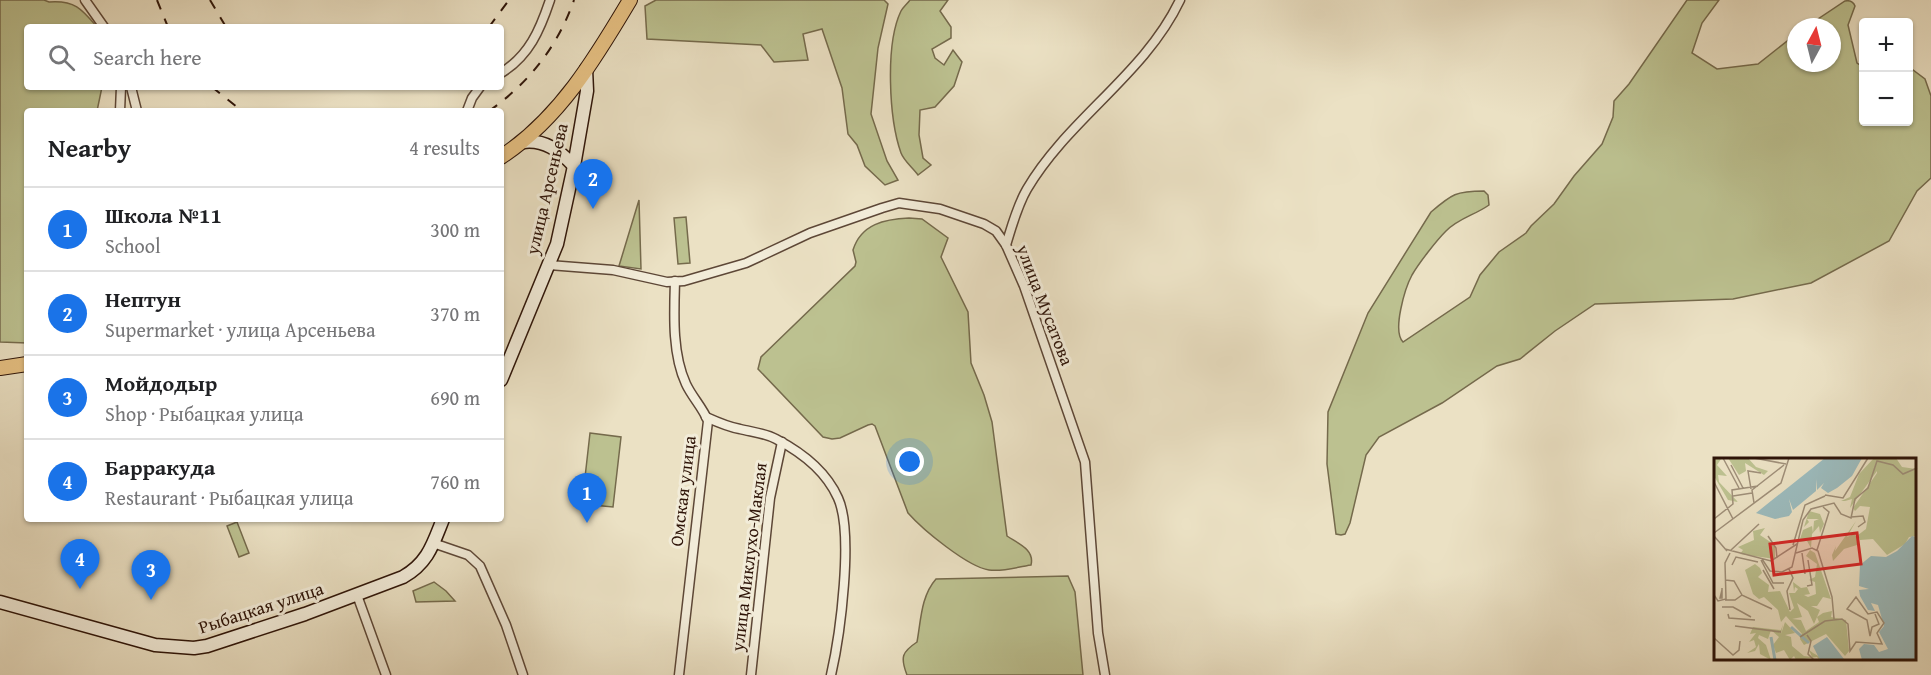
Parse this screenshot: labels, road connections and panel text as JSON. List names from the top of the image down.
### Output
{
  "streets": {
    "main road": ["улица Арсеньева", "Рыбацкая улица"],
    "street": ["улица Мусатова", "Омская улица", "улица Миклухо-Маклая"]
  },
  "crossings": [
    ["улица Арсеньева", "улица Мусатова"],
    ["улица Мусатова", "Омская улица"]
  ],
  "north": "top",
  "page": {
    "map_buttons": ["+", "−"],
    "search": "Search here",
    "heading": ["Nearby", "4 results"],
    "pins": [
      "2",
      "1",
      "4",
      "3"
    ],
    "list": [
      {
        "mark": "1",
        "name": "Школа №11",
        "note": "School",
        "value": "300 m"
      },
      {
        "mark": "2",
        "name": "Нептун",
        "note": "Supermarket · улица Арсеньева",
        "value": "370 m"
      },
      {
        "mark": "3",
        "name": "Мойдодыр",
        "note": "Shop · Рыбацкая улица",
        "value": "690 m"
      },
      {
        "mark": "4",
        "name": "Барракуда",
        "note": "Restaurant · Рыбацкая улица",
        "value": "760 m"
      }
    ]
  }
}
